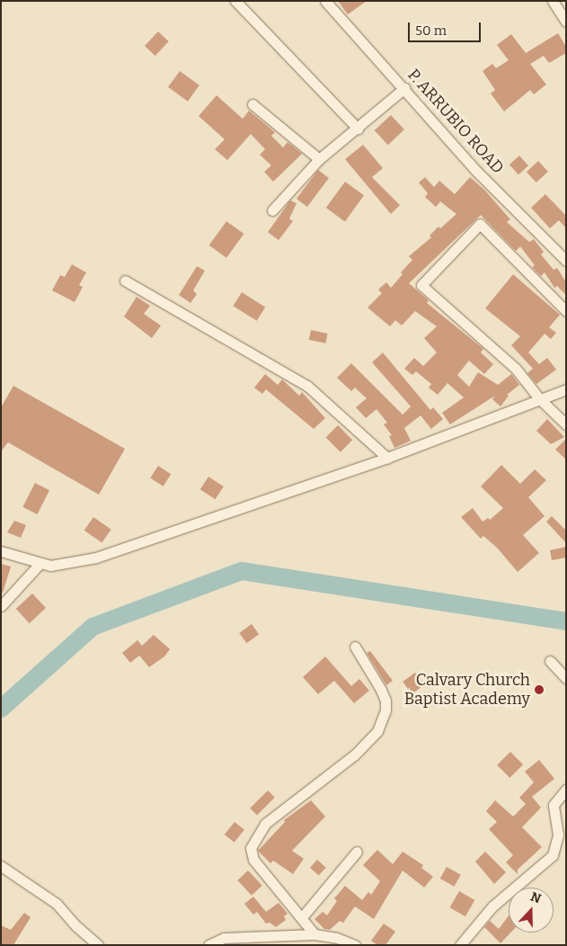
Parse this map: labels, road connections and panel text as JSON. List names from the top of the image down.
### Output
{
  "streets": {
    "street": ["P. ARRUBIO ROAD"]
  },
  "places": ["Calvary Church Baptist Academy"],
  "scale_bar": "50 m",
  "north": "top"
}
